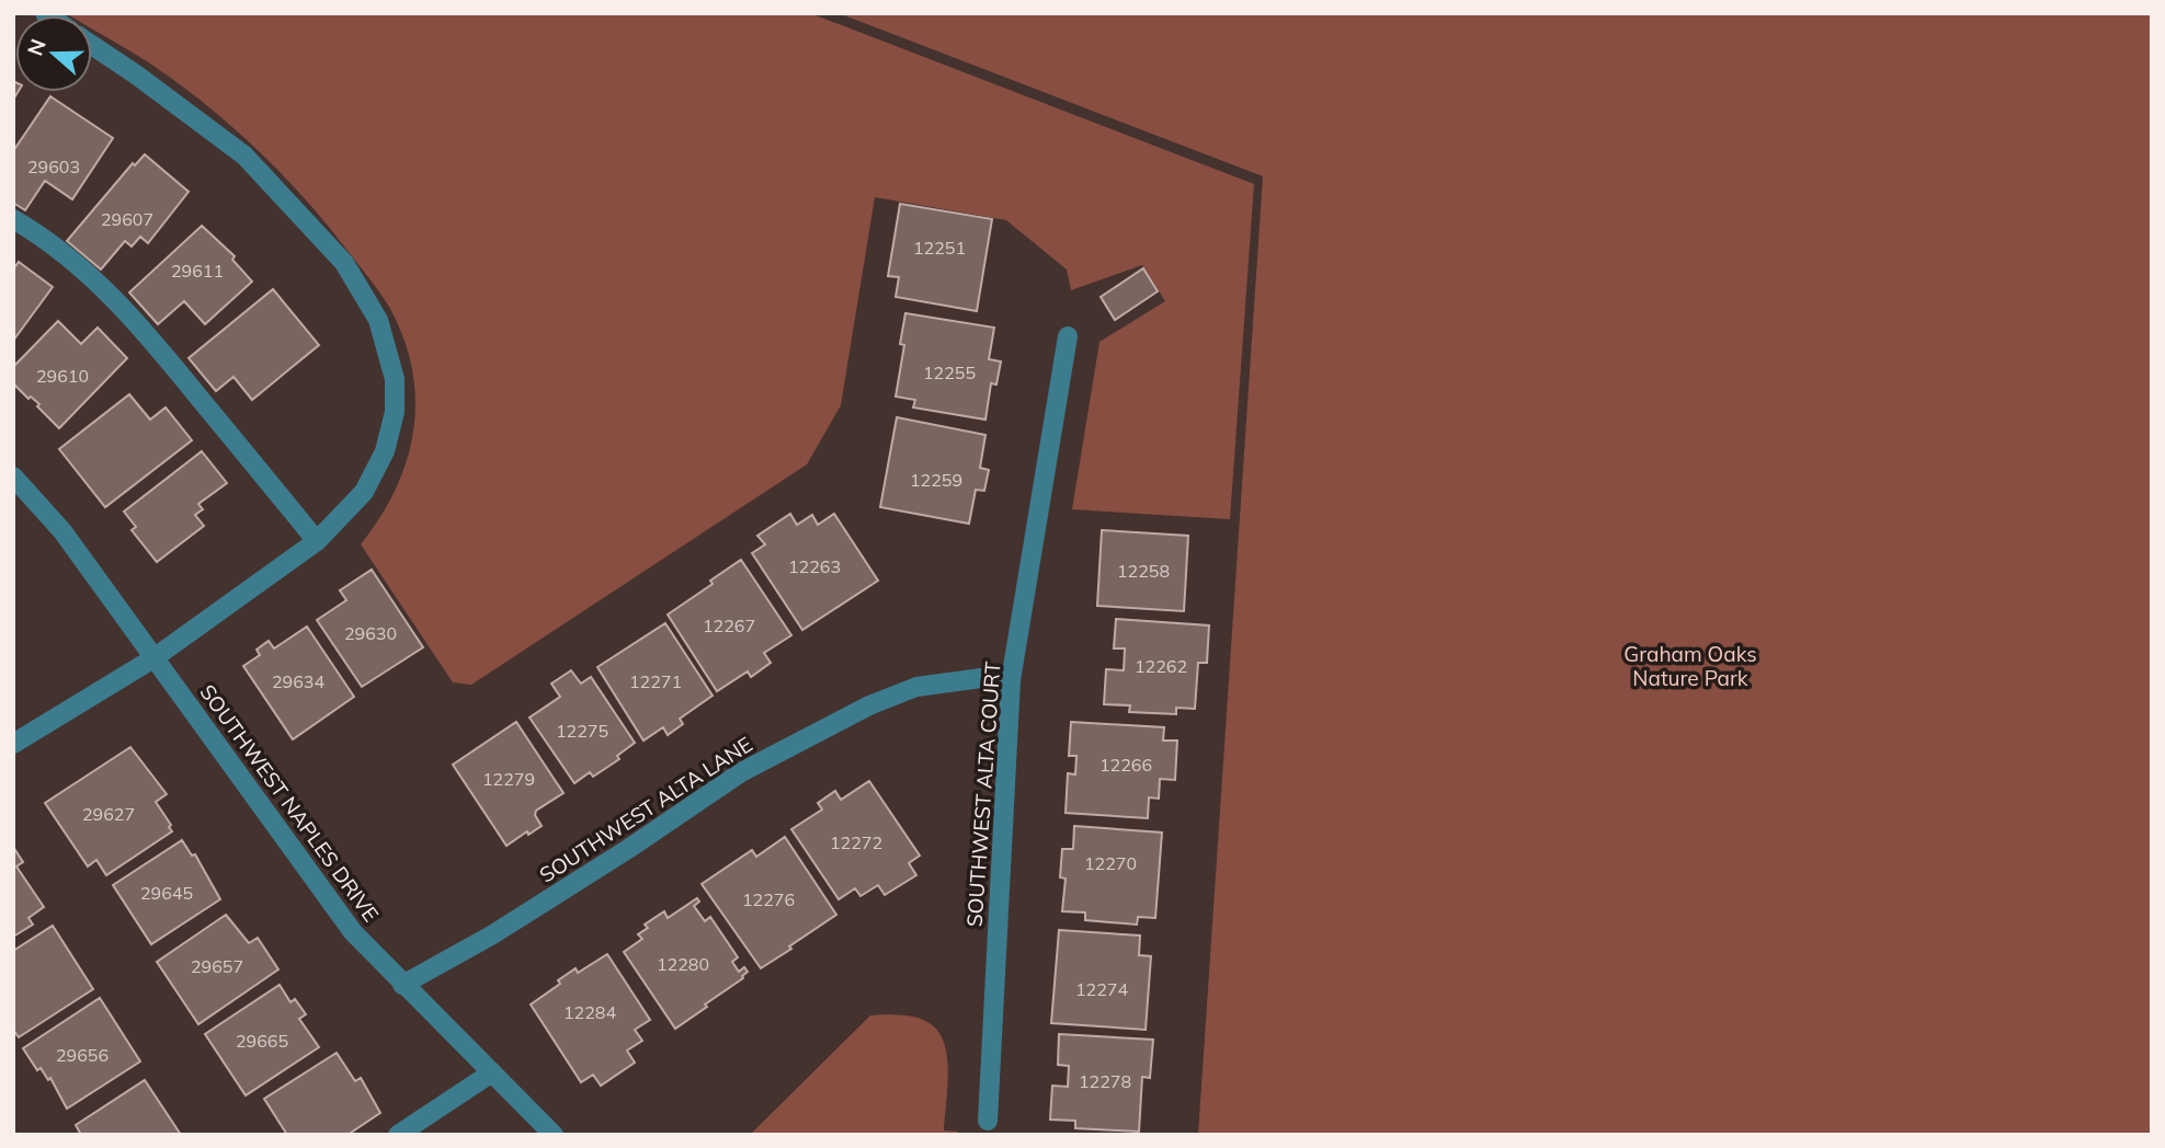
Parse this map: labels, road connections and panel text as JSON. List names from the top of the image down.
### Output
{
  "streets": {
    "street": ["SOUTHWEST ALTA COURT", "SOUTHWEST NAPLES DRIVE", "SOUTHWEST ALTA LANE"]
  },
  "crossings": [
    ["SOUTHWEST ALTA COURT", "SOUTHWEST ALTA LANE"],
    ["SOUTHWEST NAPLES DRIVE", "SOUTHWEST ALTA LANE"]
  ],
  "parks": ["Graham Oaks Nature Park"],
  "house_numbers": [
    "29603",
    "29607",
    "12251",
    "29611",
    "12255",
    "29610",
    "12259",
    "12263",
    "12258",
    "12267",
    "29630",
    "12262",
    "29634",
    "12271",
    "12275",
    "12266",
    "12279",
    "29627",
    "12272",
    "12270",
    "29645",
    "12276",
    "12280",
    "29657",
    "12274",
    "12284",
    "29665",
    "29656",
    "12278"
  ],
  "north": "left"
}
